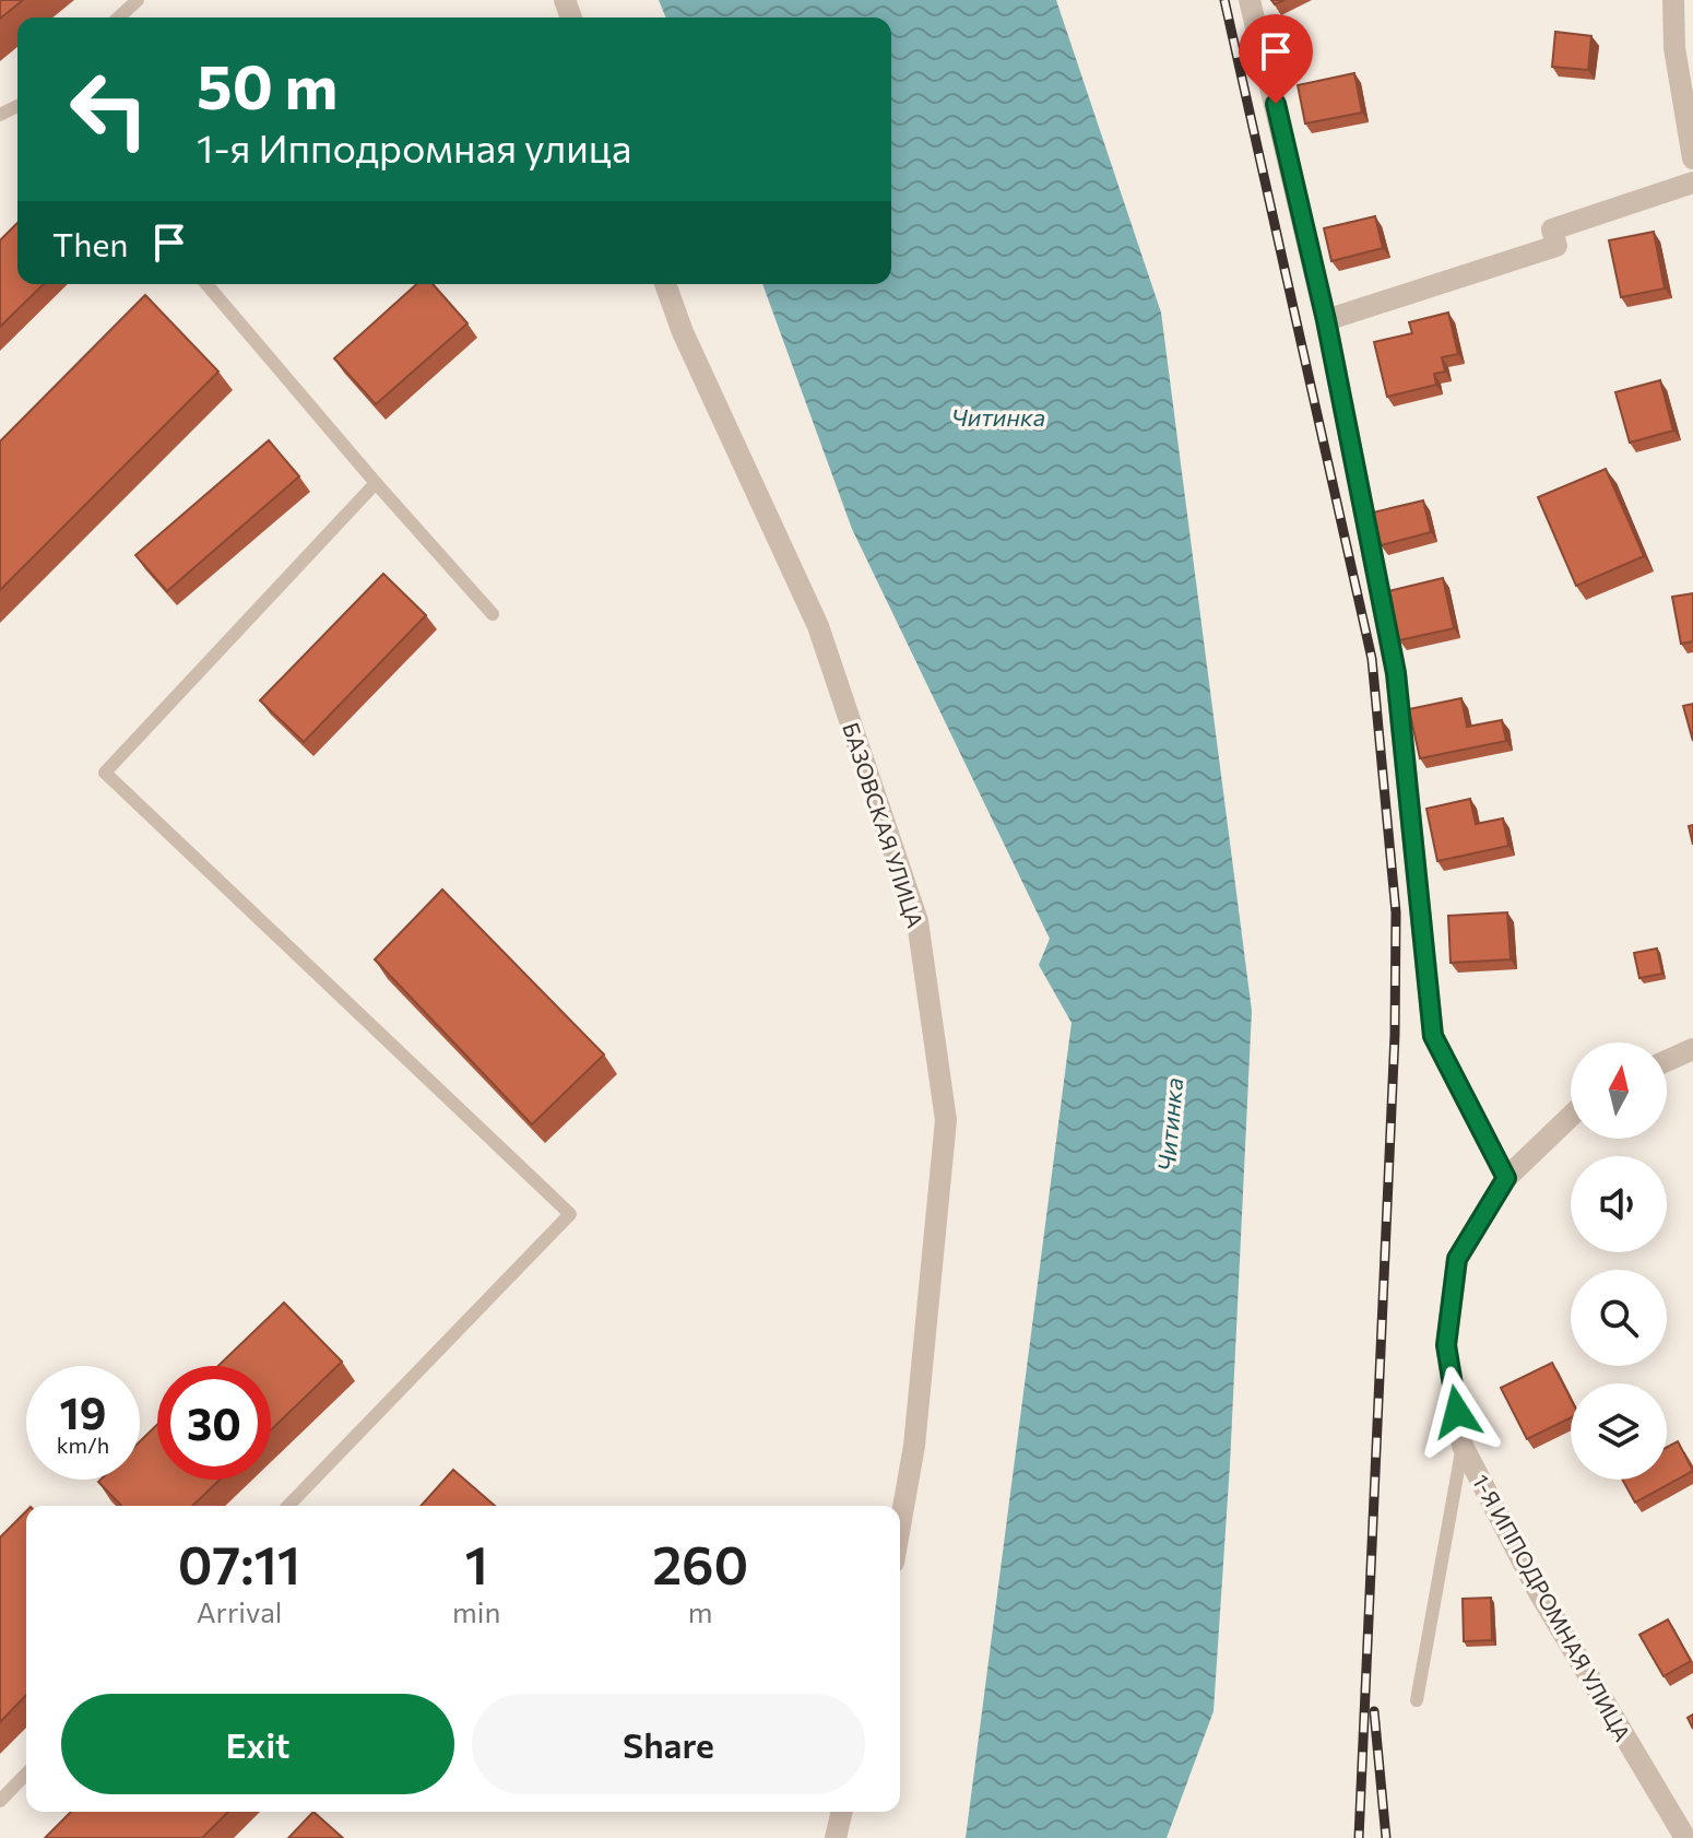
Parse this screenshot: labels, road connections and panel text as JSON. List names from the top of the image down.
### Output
{
  "streets": {
    "street": ["БАЗОВСКАЯ УЛИЦА", "1-Я ИППОДРОМНАЯ УЛИЦА"]
  },
  "water": ["Читинка"],
  "north": "top",
  "page": {
    "turn": ["50 m", "1-я Ипподромная улица"],
    "then": "Then",
    "speed": "19 km/h",
    "limit": "30",
    "eta": [
      "07:11",
      "Arrival",
      "1",
      "min",
      "260",
      "m"
    ],
    "buttons": ["Exit", "Share"]
  }
}
